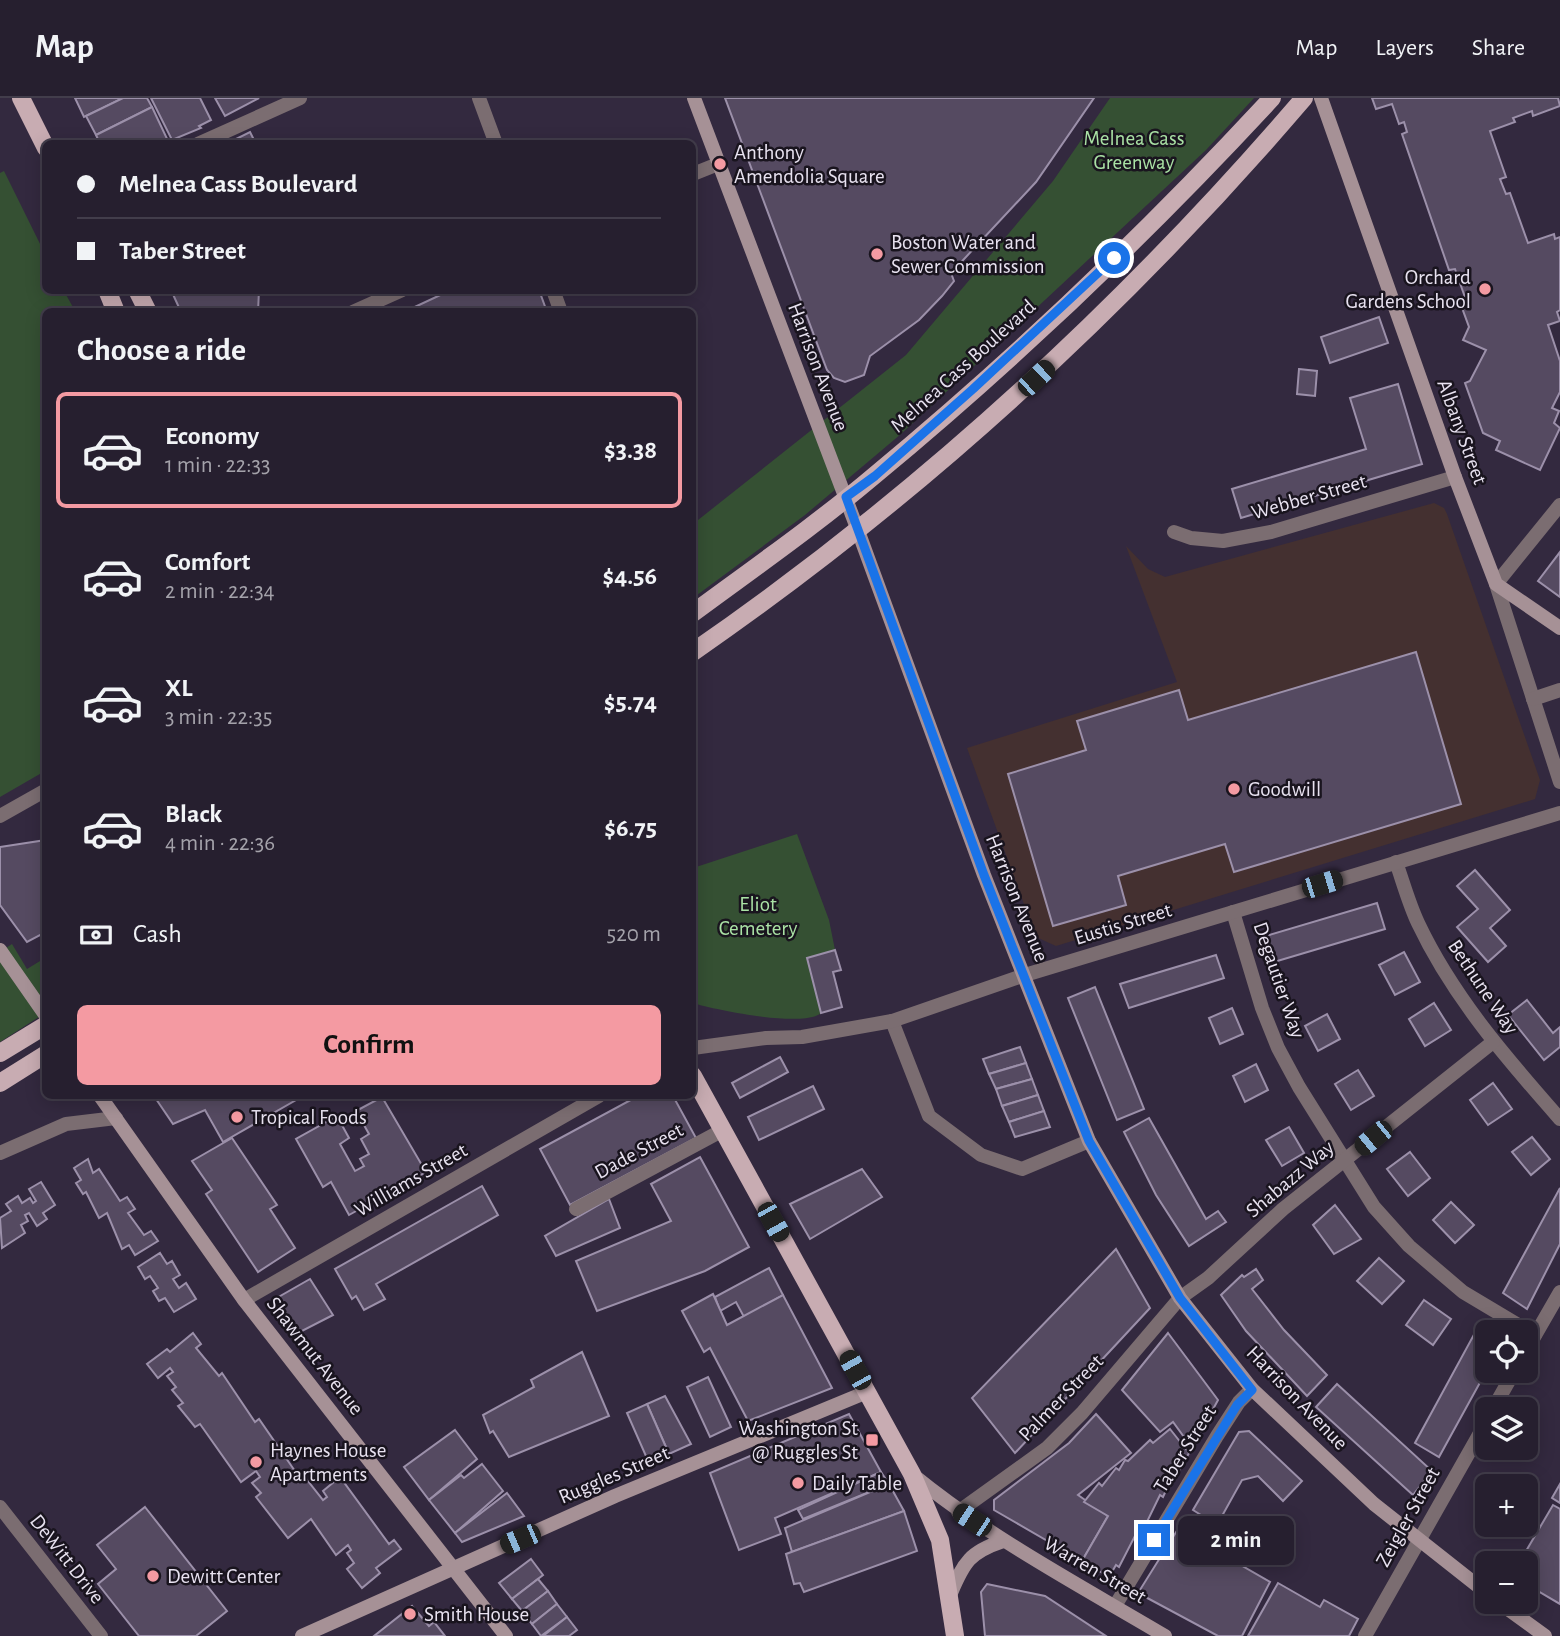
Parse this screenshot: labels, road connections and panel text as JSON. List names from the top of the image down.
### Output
{
  "streets": {
    "main road": [
      "Melnea Cass Boulevard",
      "Harrison Avenue",
      "Albany Street",
      "Shawmut Avenue",
      "Ruggles Street",
      "Warren Street"
    ],
    "street": [
      "Webber Street",
      "Eustis Street",
      "Degautier Way",
      "Bethune Way",
      "Dade Street",
      "Shabazz Way",
      "Williams Street",
      "Palmer Street",
      "Taber Street",
      "Zeigler Street",
      "DeWitt Drive"
    ]
  },
  "crossings": [
    ["Melnea Cass Boulevard", "Harrison Avenue"],
    ["Harrison Avenue", "Eustis Street"],
    ["Harrison Avenue", "Shabazz Way"],
    ["Harrison Avenue", "Palmer Street"],
    ["Harrison Avenue", "Taber Street"],
    ["Harrison Avenue", "Zeigler Street"],
    ["Albany Street", "Webber Street"],
    ["Eustis Street", "Degautier Way"],
    ["Eustis Street", "Bethune Way"],
    ["Degautier Way", "Shabazz Way"],
    ["Bethune Way", "Shabazz Way"],
    ["Shabazz Way", "Palmer Street"],
    ["Williams Street", "Shawmut Avenue"],
    ["Shawmut Avenue", "Ruggles Street"],
    ["Palmer Street", "Warren Street"],
    ["Taber Street", "Warren Street"]
  ],
  "parks": ["Melnea Cass Greenway", "Eliot Cemetery"],
  "places": {
    "other": [
      "Anthony Amendolia Square",
      "Boston Water and Sewer Commission",
      "Orchard Gardens School",
      "Goodwill",
      "Tropical Foods",
      "Haynes House Apartments",
      "Daily Table",
      "Dewitt Center",
      "Smith House"
    ],
    "transit": ["Washington St @ Ruggles St"]
  },
  "page": {
    "header": "Map",
    "nav": ["Map", "Layers", "Share"],
    "banner": ["Melnea Cass Boulevard", "Taber Street"],
    "heading": "Choose a ride",
    "list": [
      {
        "name": "Economy",
        "note": "1 min · 22:33",
        "value": "$3.38"
      },
      {
        "name": "Comfort",
        "note": "2 min · 22:34",
        "value": "$4.56"
      },
      {
        "name": "XL",
        "note": "3 min · 22:35",
        "value": "$5.74"
      },
      {
        "name": "Black",
        "note": "4 min · 22:36",
        "value": "$6.75"
      }
    ],
    "pay": ["Cash", "520 m"],
    "buttons": "Confirm",
    "map_buttons": ["+", "−"],
    "bubble": "2 min"
  }
}
